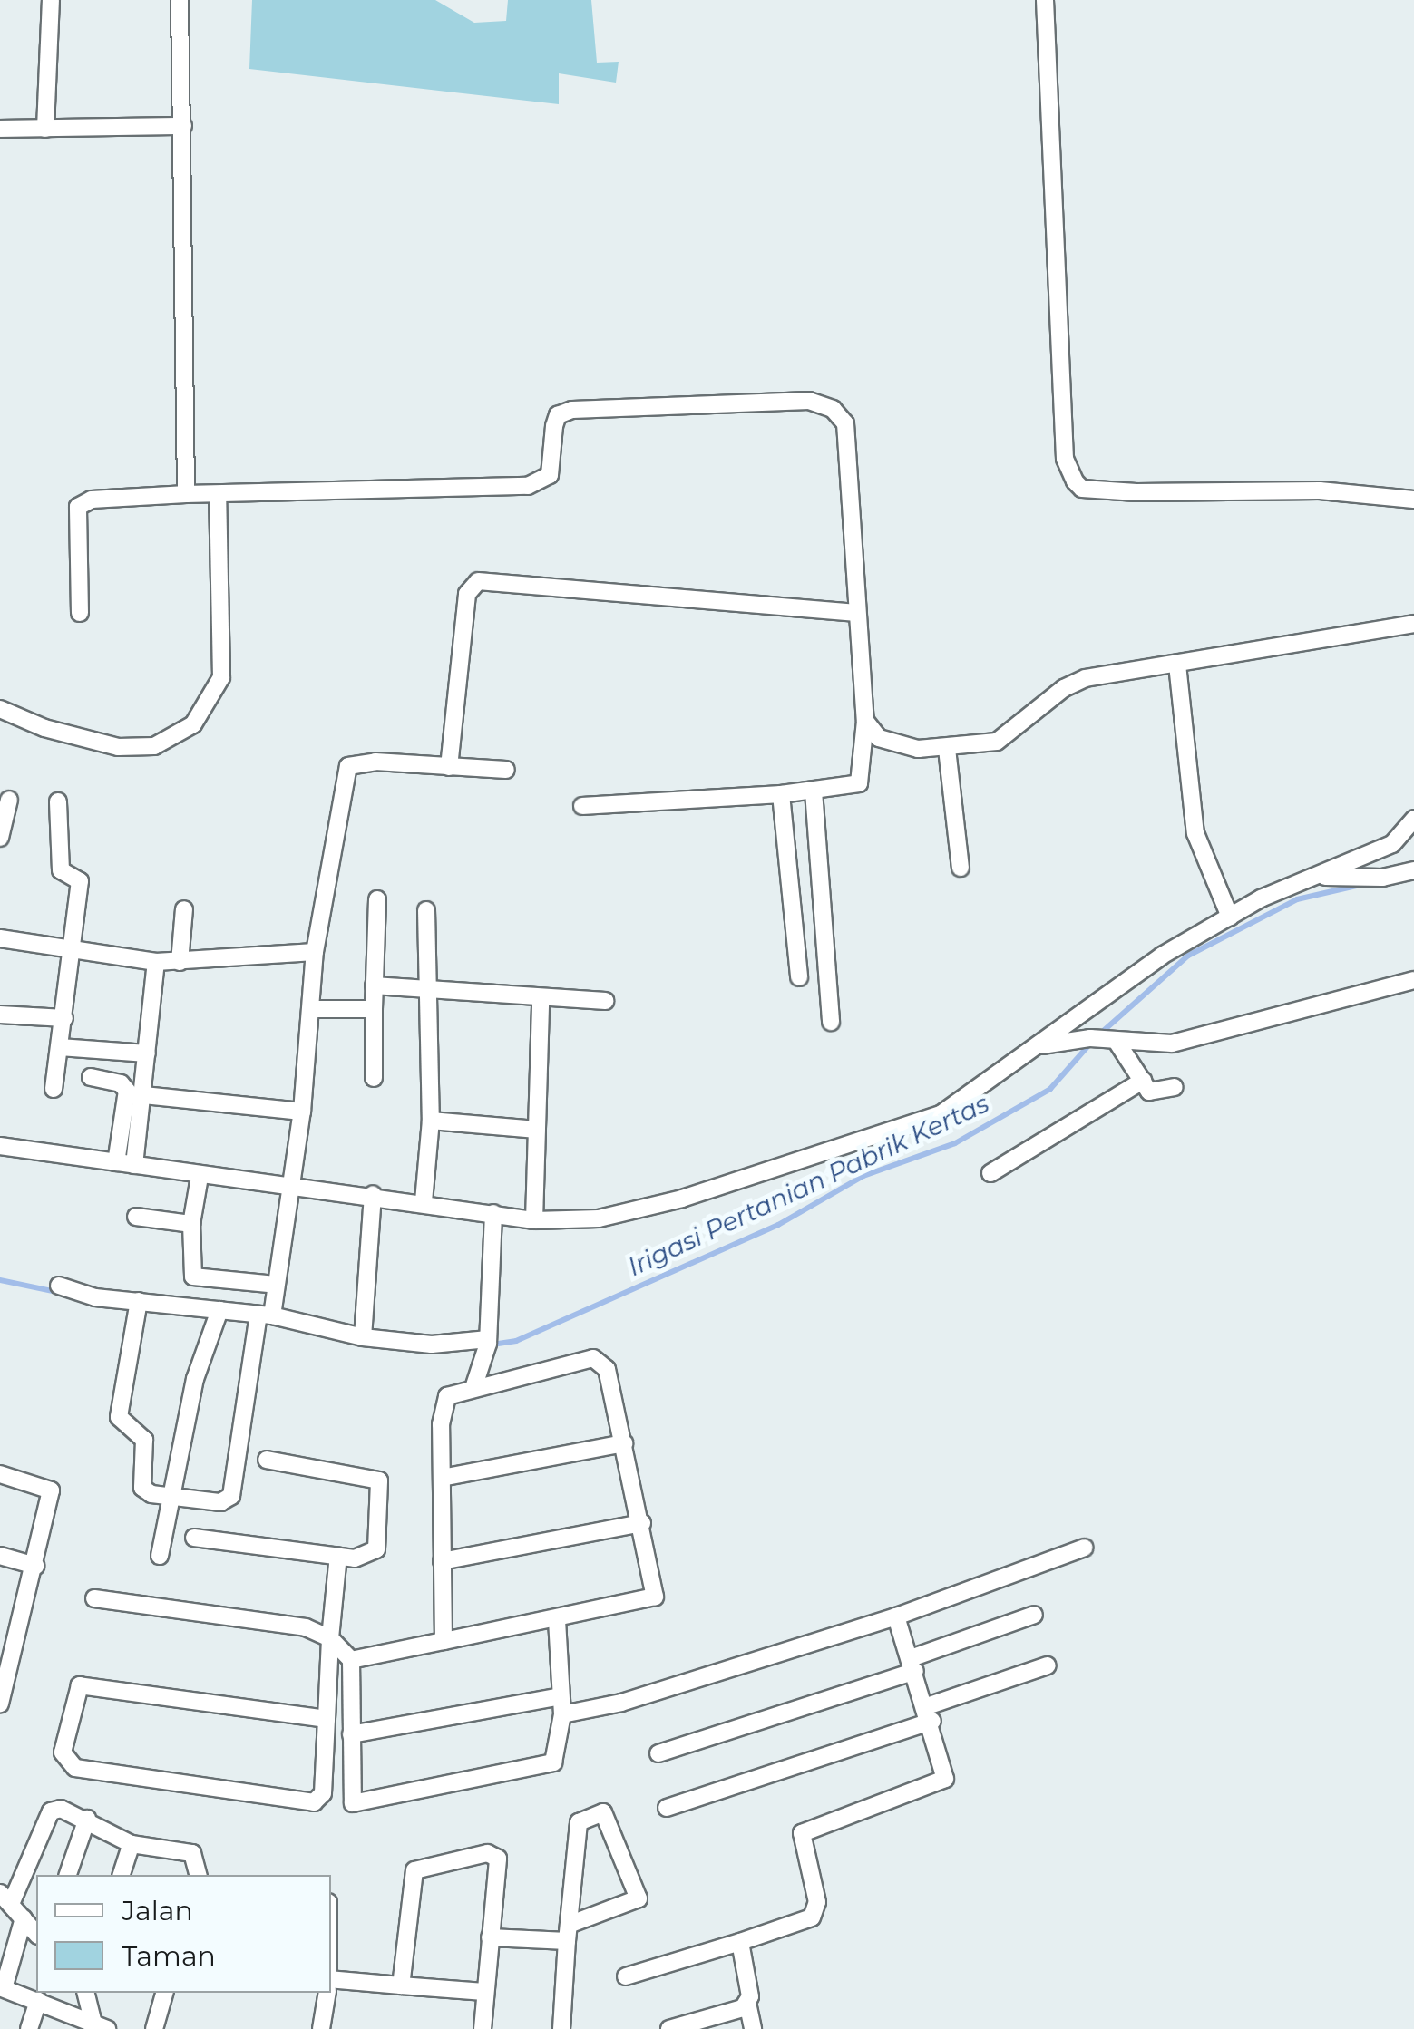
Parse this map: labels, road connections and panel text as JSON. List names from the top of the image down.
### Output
{
  "water": ["Irigasi Pertanian Pabrik Kertas"],
  "legend": ["Jalan", "Taman"]
}
